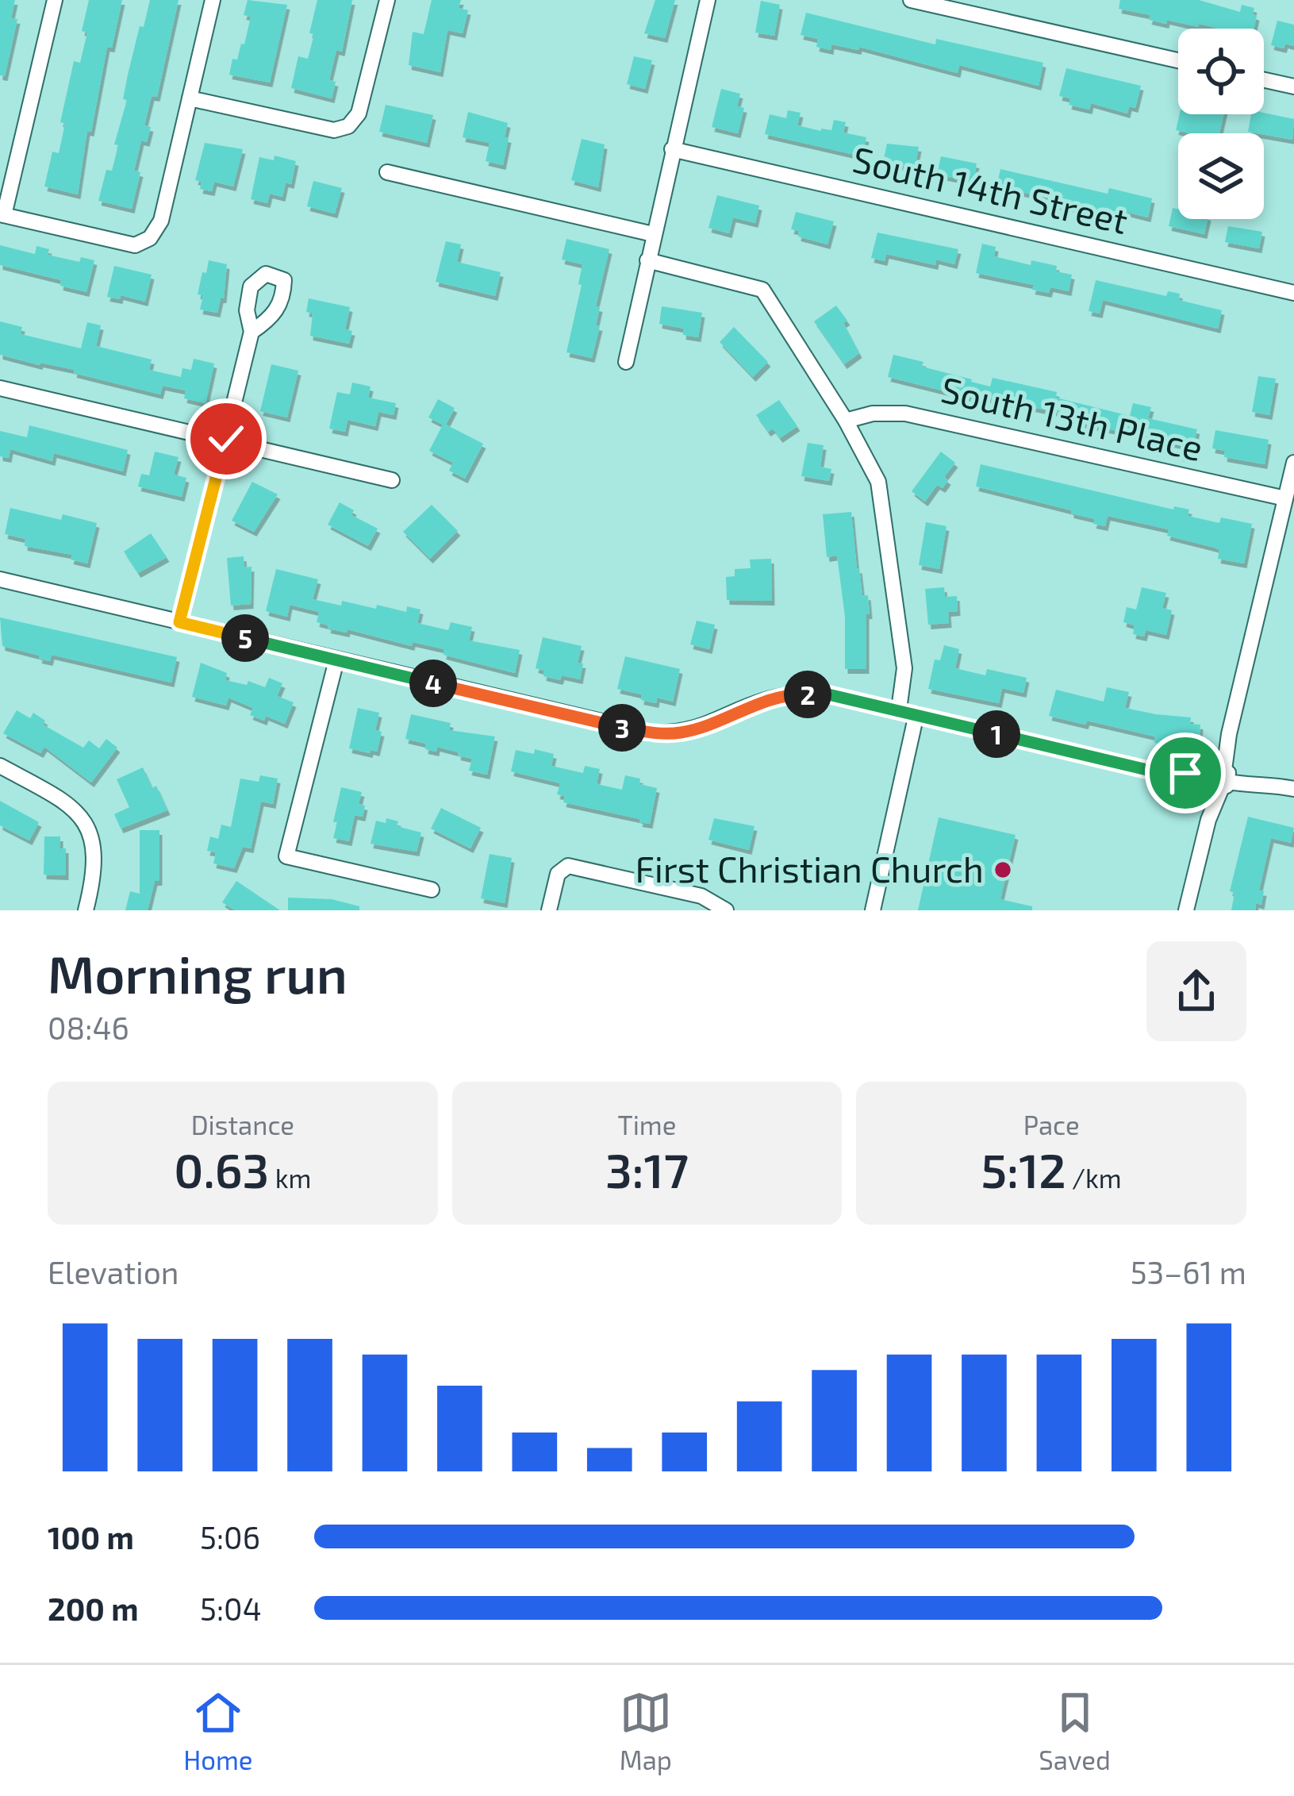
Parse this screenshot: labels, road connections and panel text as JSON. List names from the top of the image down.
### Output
{
  "streets": {
    "street": ["South 14th Street", "South 13th Place"]
  },
  "places": ["First Christian Church"],
  "page": {
    "pins": [
      "5",
      "4",
      "2",
      "3",
      "1"
    ],
    "heading": ["Morning run", "08:46"],
    "stats": [
      ["Distance", "0.63 km"],
      ["Time", "3:17"],
      ["Pace", "5:12 /km"]
    ],
    "chart": ["Elevation", "53–61 m"],
    "list": [
      {
        "name": "100 m",
        "note": "5:06"
      },
      {
        "name": "200 m",
        "note": "5:04"
      }
    ],
    "tabs": ["Home", "Map", "Saved"]
  }
}
